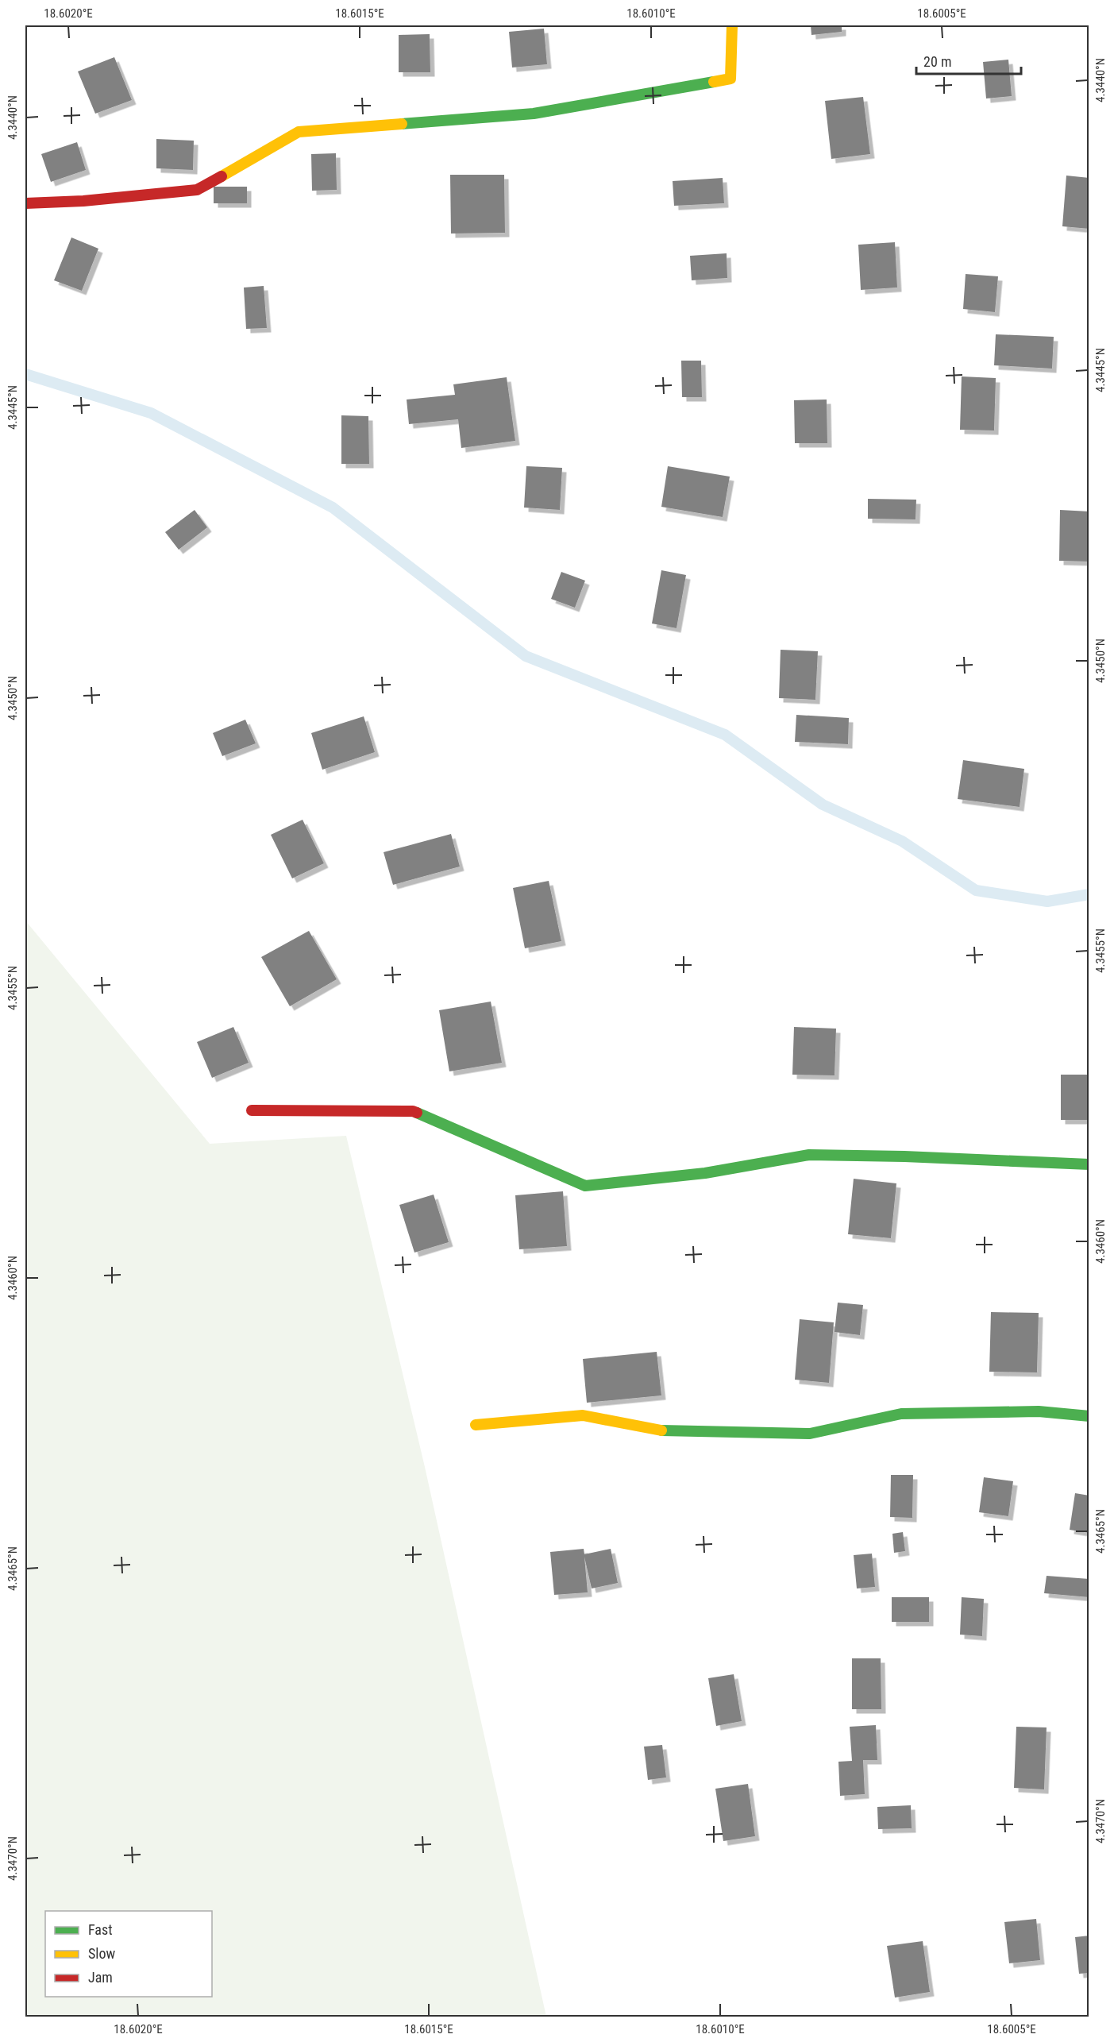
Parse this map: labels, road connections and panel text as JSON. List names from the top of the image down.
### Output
{
  "legend": ["Fast", "Slow", "Jam"],
  "scale_bar": "20 m",
  "coordinates": [
    "18.6020°E",
    "18.6015°E",
    "18.6010°E",
    "18.6005°E",
    "4.3440°N",
    "4.3445°N",
    "4.3450°N",
    "4.3455°N",
    "4.3460°N",
    "4.3465°N",
    "4.3470°N"
  ]
}
